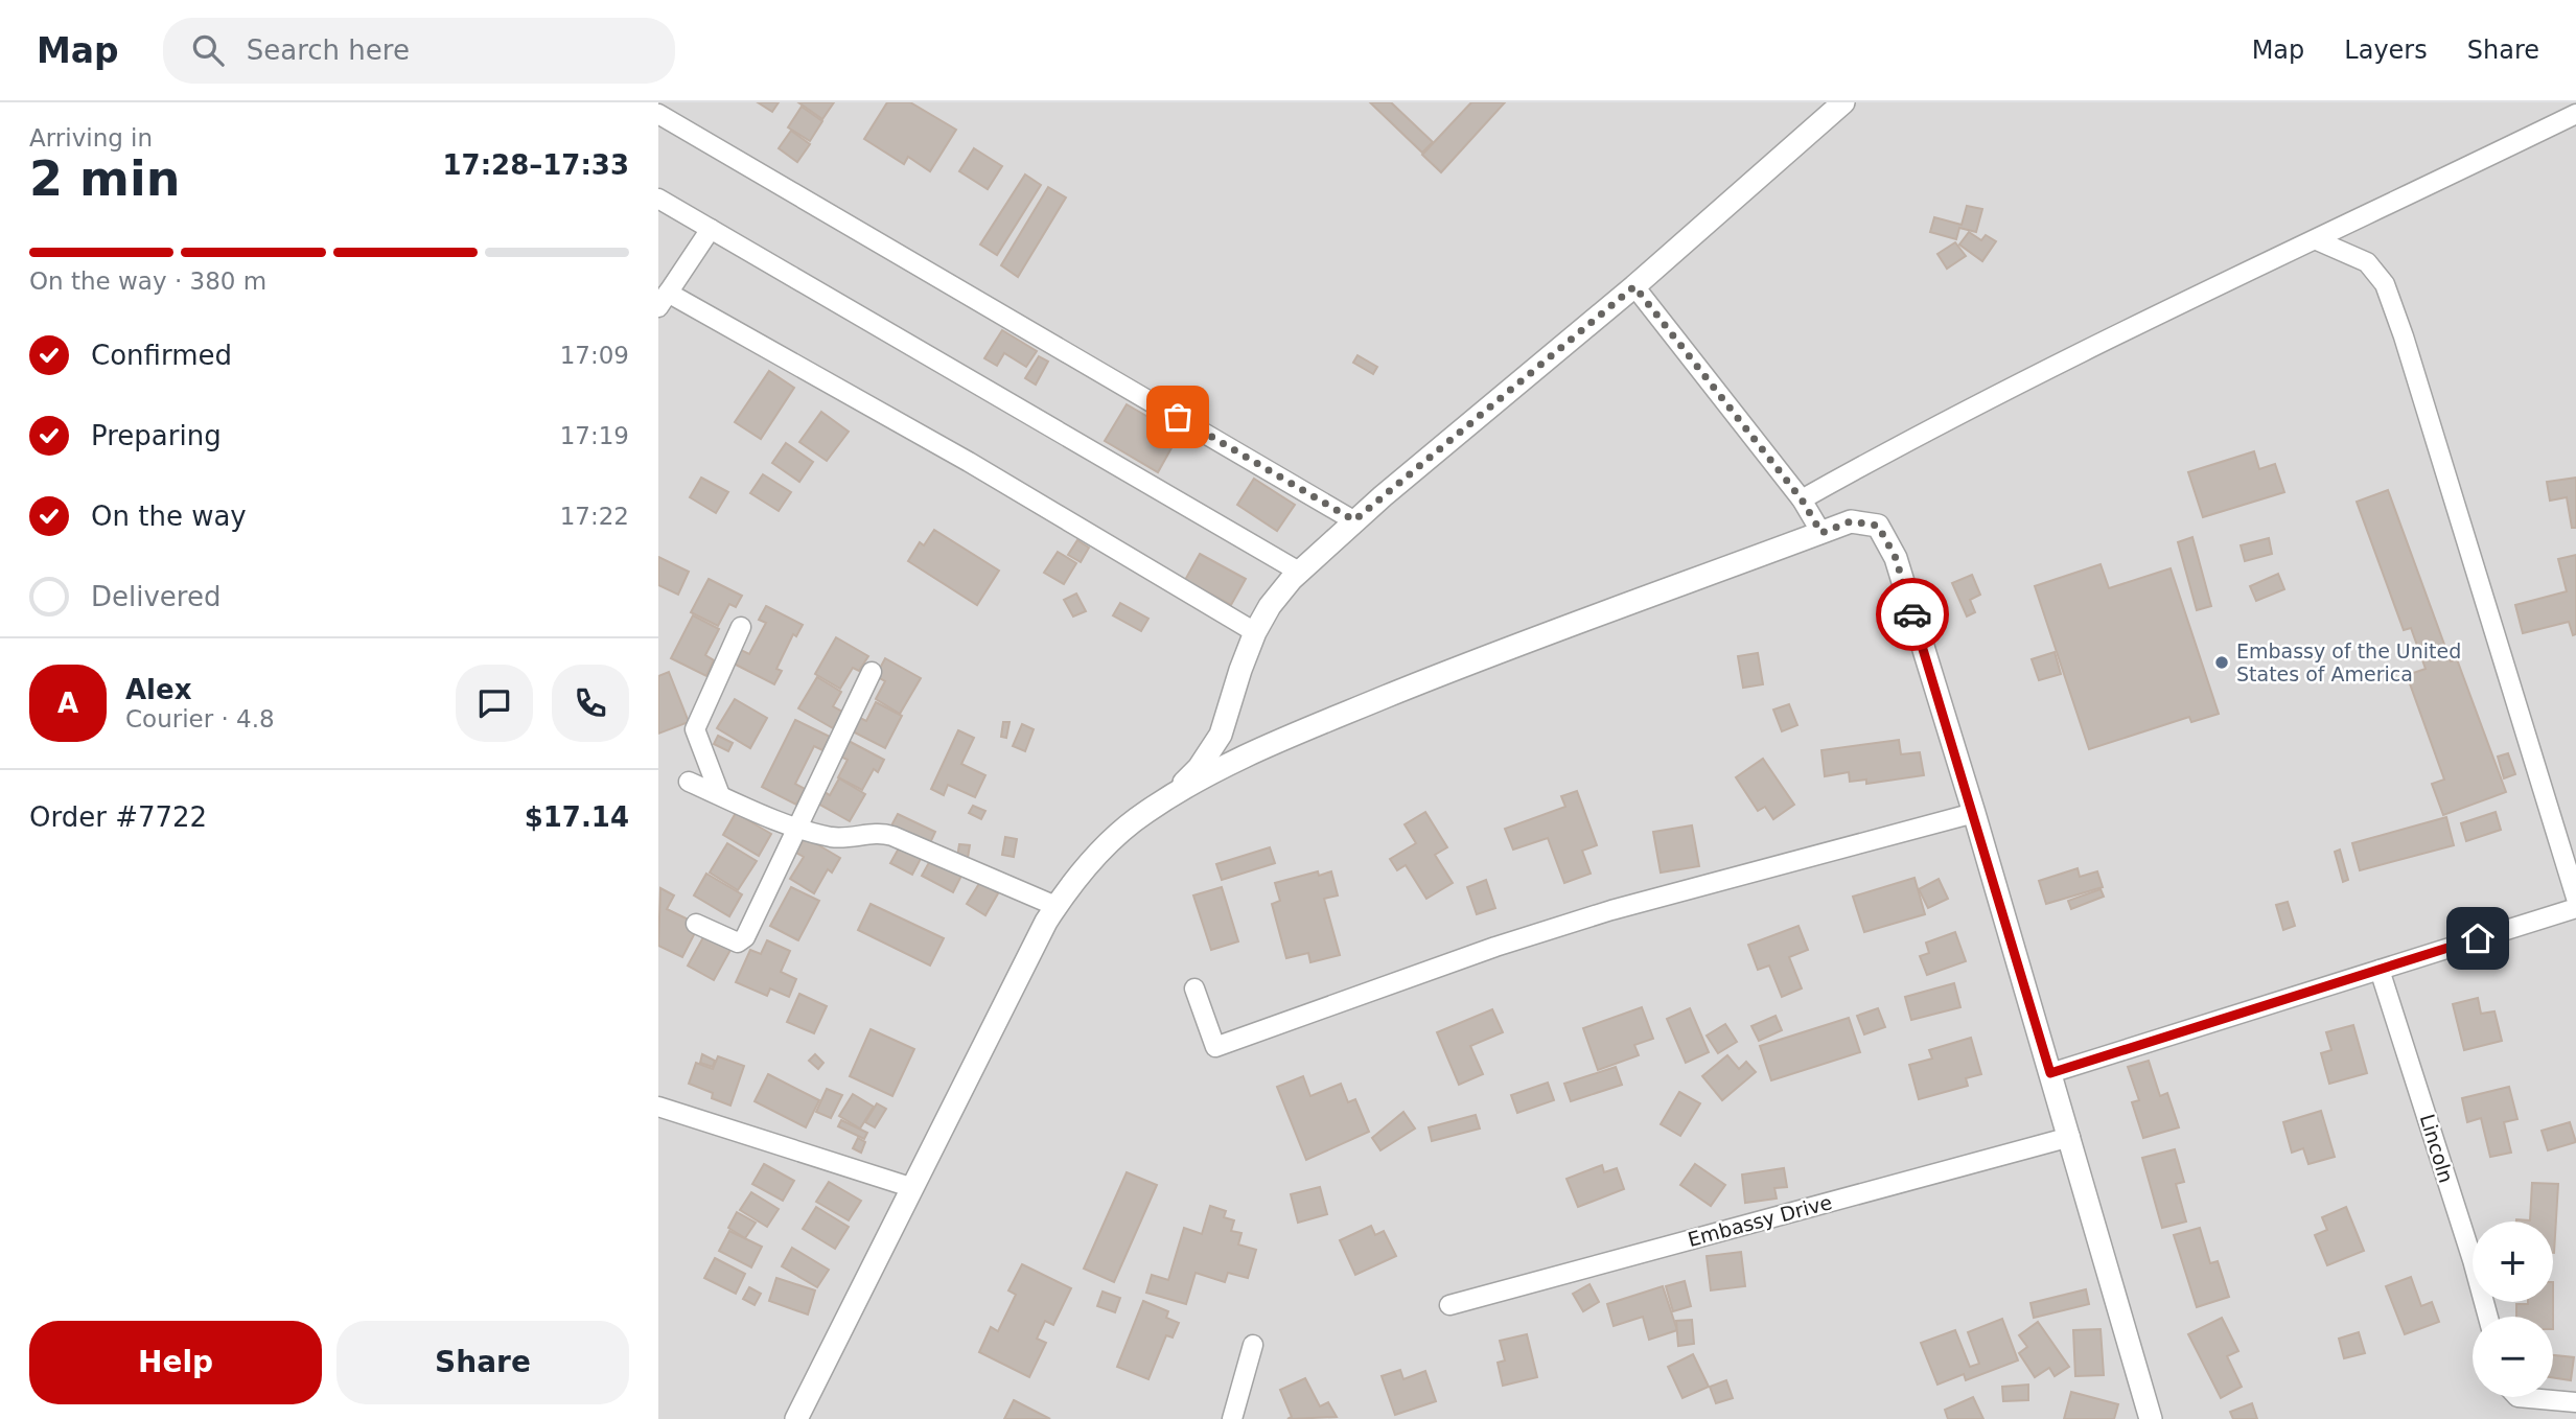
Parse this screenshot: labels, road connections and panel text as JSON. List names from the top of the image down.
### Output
{
  "streets": {
    "street": ["Lincoln", "Embassy Drive"]
  },
  "places": ["Embassy of the United States of America"],
  "page": {
    "header": "Map",
    "search": "Search here",
    "nav": ["Map", "Layers", "Share"],
    "heading": ["2 min", "Arriving in", "17:28–17:33"],
    "panel": [
      "Alex",
      "Courier · 4.8",
      "Order #7722",
      "$17.14"
    ],
    "bar": "On the way · 380 m",
    "list": [
      ["Confirmed", "17:09"],
      ["Preparing", "17:19"],
      ["On the way", "17:22"],
      "Delivered"
    ],
    "round": "A",
    "map_buttons": ["+", "−"],
    "buttons": ["Help", "Share"]
  }
}
